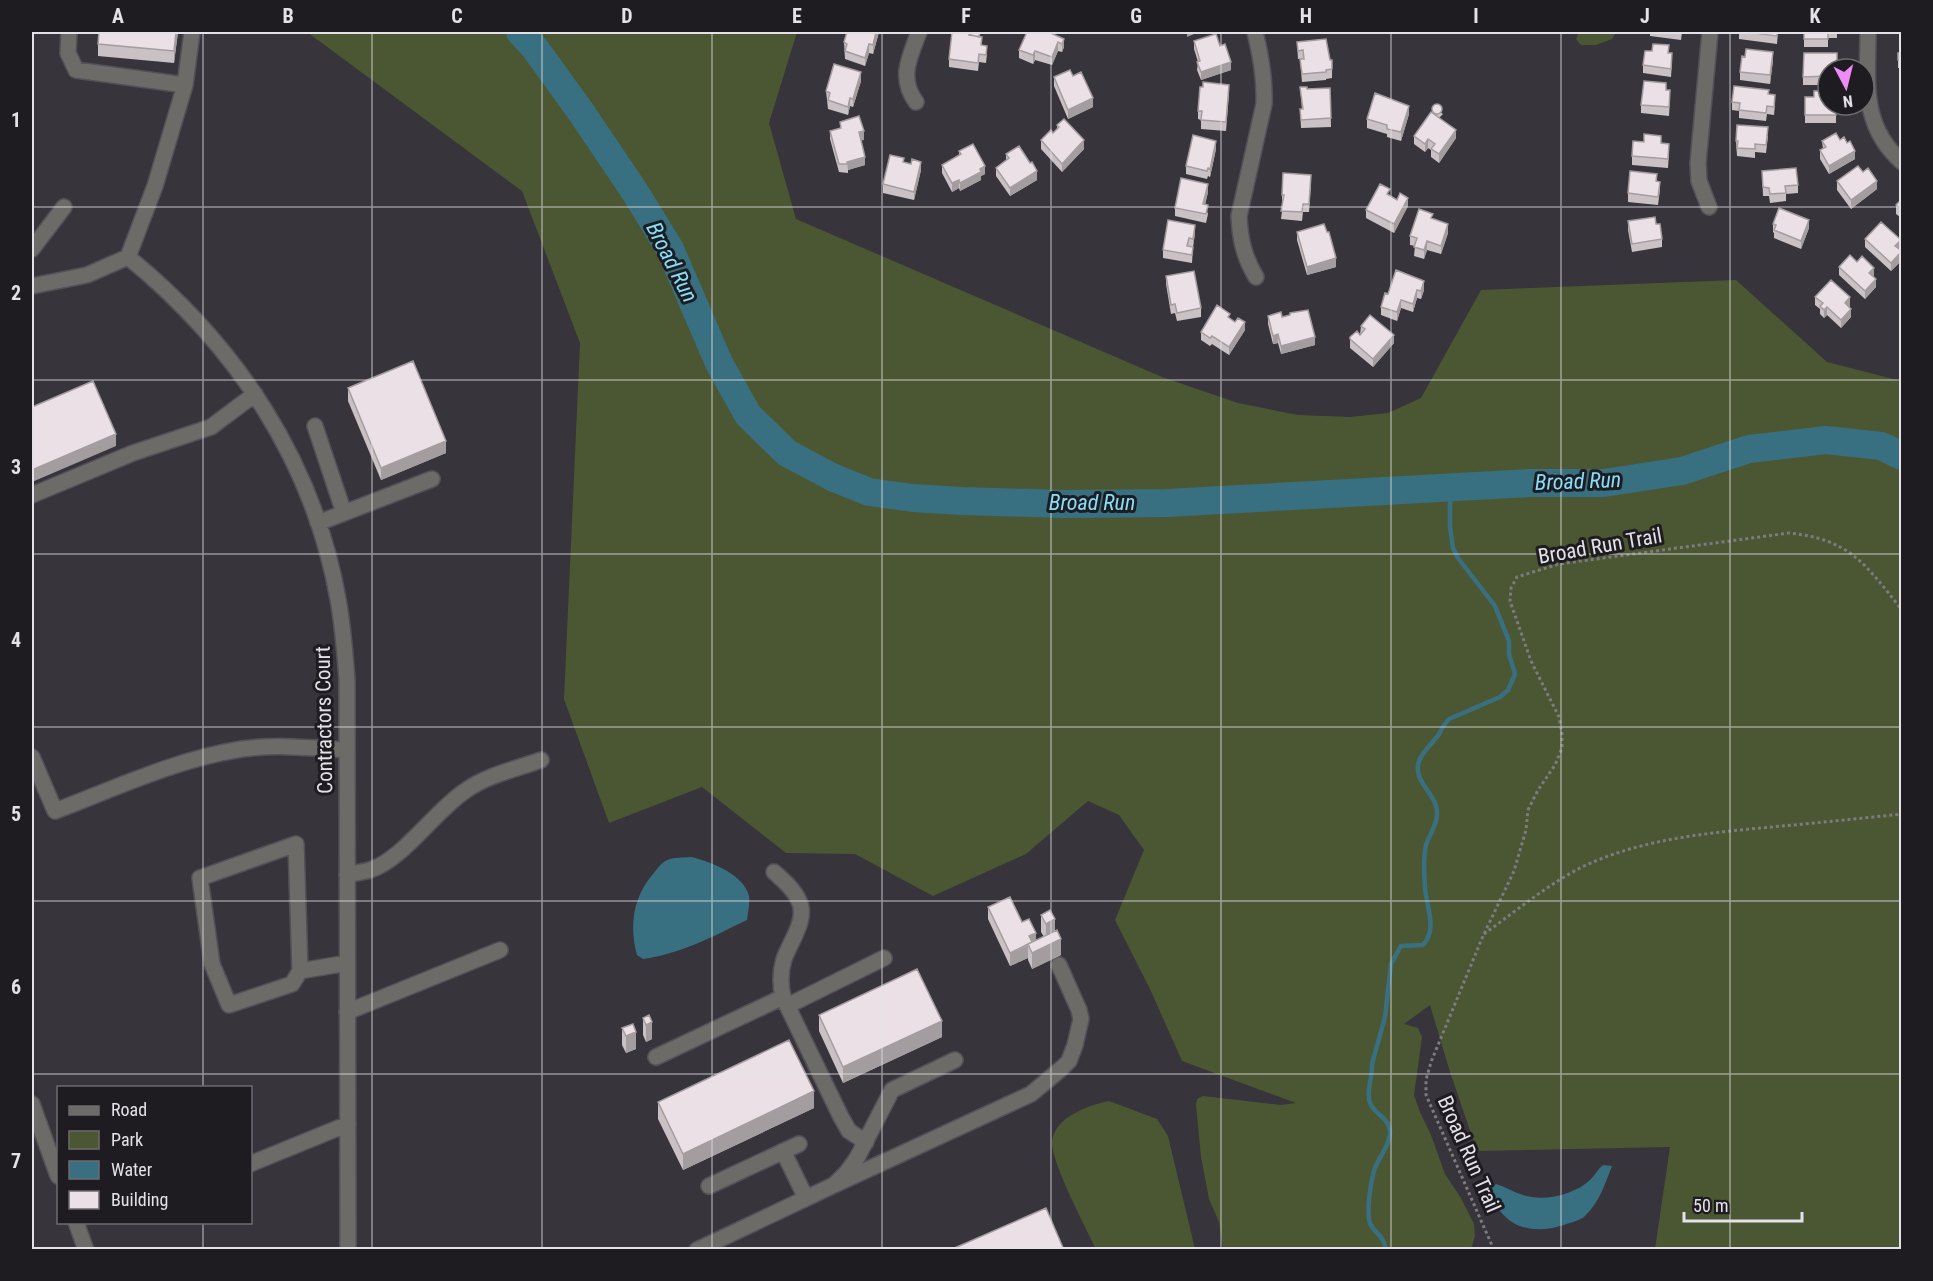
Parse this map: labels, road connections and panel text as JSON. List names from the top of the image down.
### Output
{
  "streets": {
    "street": ["Contractors Court"],
    "path": ["Broad Run Trail"]
  },
  "water": ["Broad Run"],
  "legend": [
    "Road",
    "Park",
    "Water",
    "Building"
  ],
  "scale_bar": "50 m",
  "north": "bottom",
  "grid": {
    "columns": [
      "A",
      "B",
      "C",
      "D",
      "E",
      "F",
      "G",
      "H",
      "I",
      "J",
      "K"
    ],
    "rows": [
      "1",
      "2",
      "3",
      "4",
      "5",
      "6",
      "7"
    ]
  }
}
